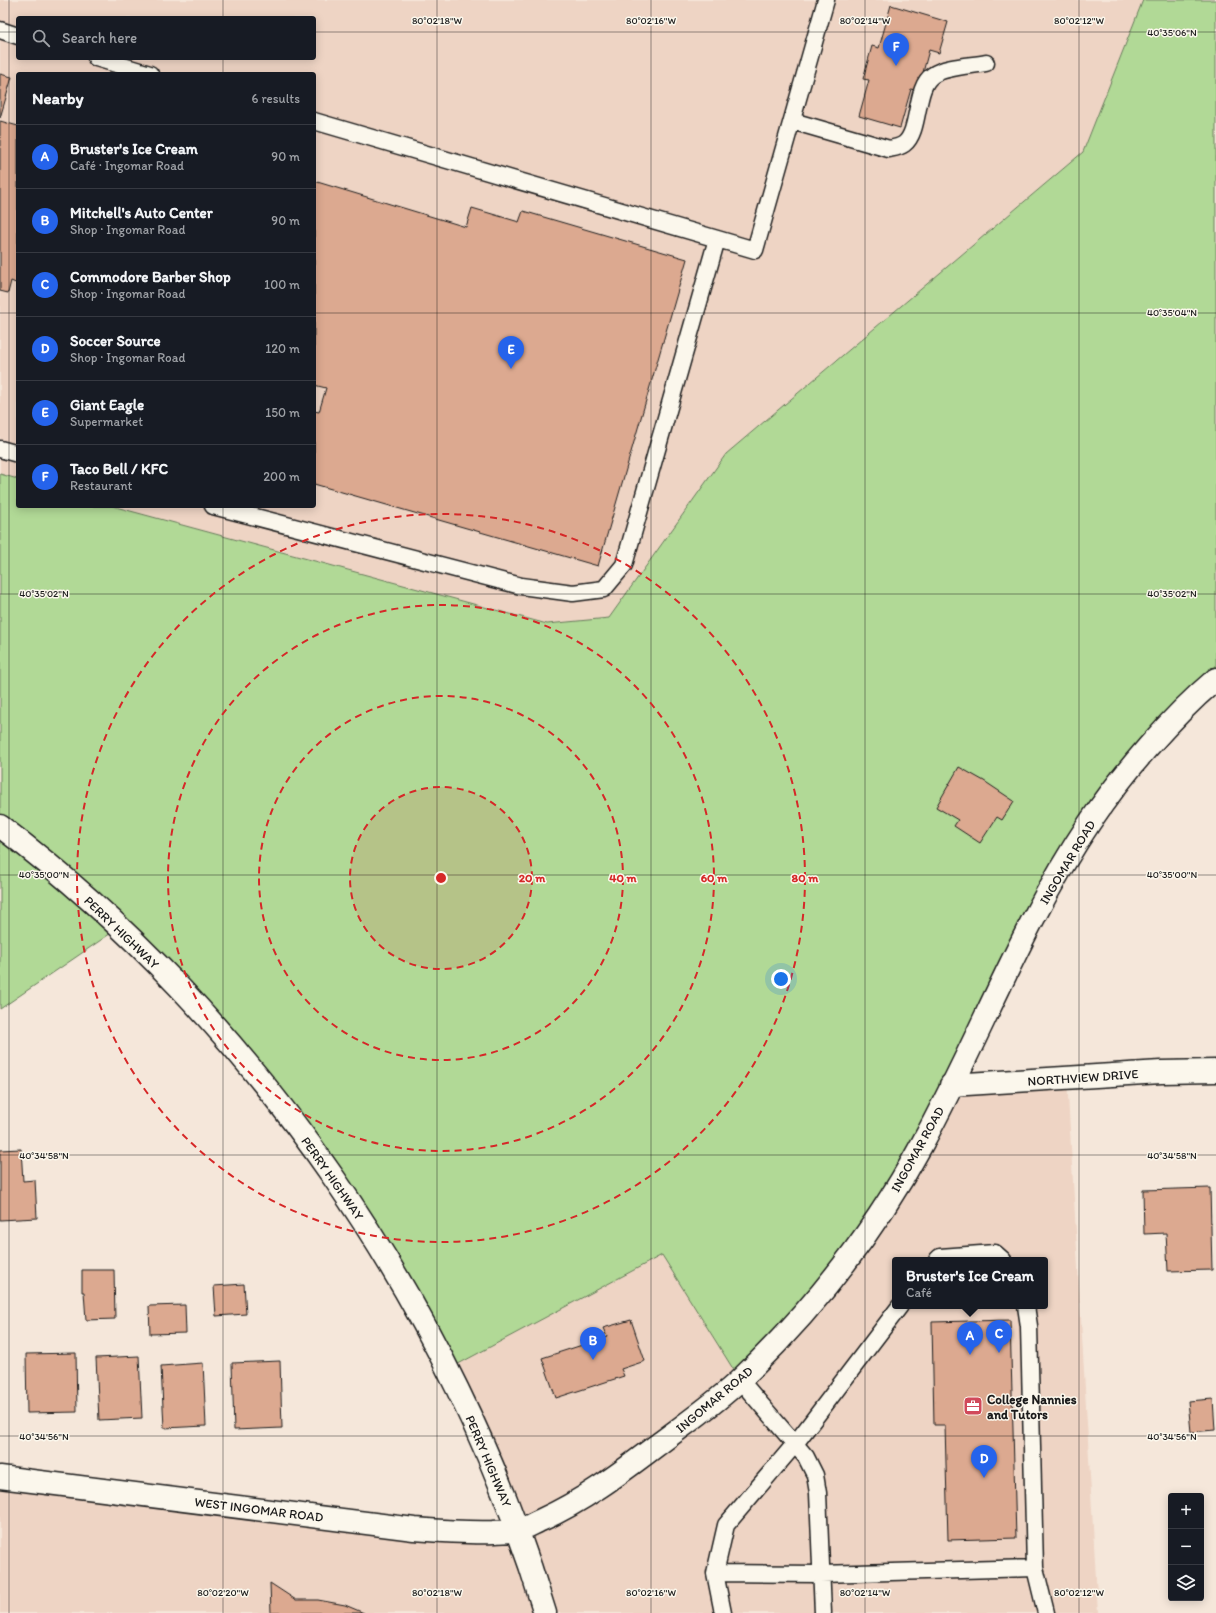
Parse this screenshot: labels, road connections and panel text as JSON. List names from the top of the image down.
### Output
{
  "streets": {
    "main road": [
      "INGOMAR ROAD",
      "PERRY HIGHWAY",
      "NORTHVIEW DRIVE",
      "WEST INGOMAR ROAD"
    ]
  },
  "crossings": [
    ["INGOMAR ROAD", "PERRY HIGHWAY"],
    ["INGOMAR ROAD", "NORTHVIEW DRIVE"],
    ["INGOMAR ROAD", "WEST INGOMAR ROAD"],
    ["PERRY HIGHWAY", "WEST INGOMAR ROAD"]
  ],
  "places": {
    "office": ["College Nannies and Tutors"]
  },
  "page": {
    "search": "Search here",
    "pins": [
      "F",
      "E",
      "C",
      "A",
      "B",
      "D"
    ],
    "heading": ["Nearby", "6 results"],
    "list": [
      {
        "mark": "A",
        "name": "Bruster's Ice Cream",
        "note": "Café · Ingomar Road",
        "value": "90 m"
      },
      {
        "mark": "B",
        "name": "Mitchell's Auto Center",
        "note": "Shop · Ingomar Road",
        "value": "90 m"
      },
      {
        "mark": "C",
        "name": "Commodore Barber Shop",
        "note": "Shop · Ingomar Road",
        "value": "100 m"
      },
      {
        "mark": "D",
        "name": "Soccer Source",
        "note": "Shop · Ingomar Road",
        "value": "120 m"
      },
      {
        "mark": "E",
        "name": "Giant Eagle",
        "note": "Supermarket",
        "value": "150 m"
      },
      {
        "mark": "F",
        "name": "Taco Bell / KFC",
        "note": "Restaurant",
        "value": "200 m"
      }
    ],
    "popup": ["Bruster's Ice Cream", "Café"],
    "map_buttons": ["+", "−"]
  },
  "coordinates": [
    "80°02'18\"W",
    "80°02'16\"W",
    "80°02'14\"W",
    "80°02'12\"W",
    "40°35'06\"N",
    "40°35'04\"N",
    "40°35'02\"N",
    "40°35'00\"N",
    "40°34'58\"N",
    "40°34'56\"N",
    "80°02'20\"W"
  ],
  "rings": [
    "20 m",
    "40 m",
    "60 m",
    "80 m"
  ]
}
